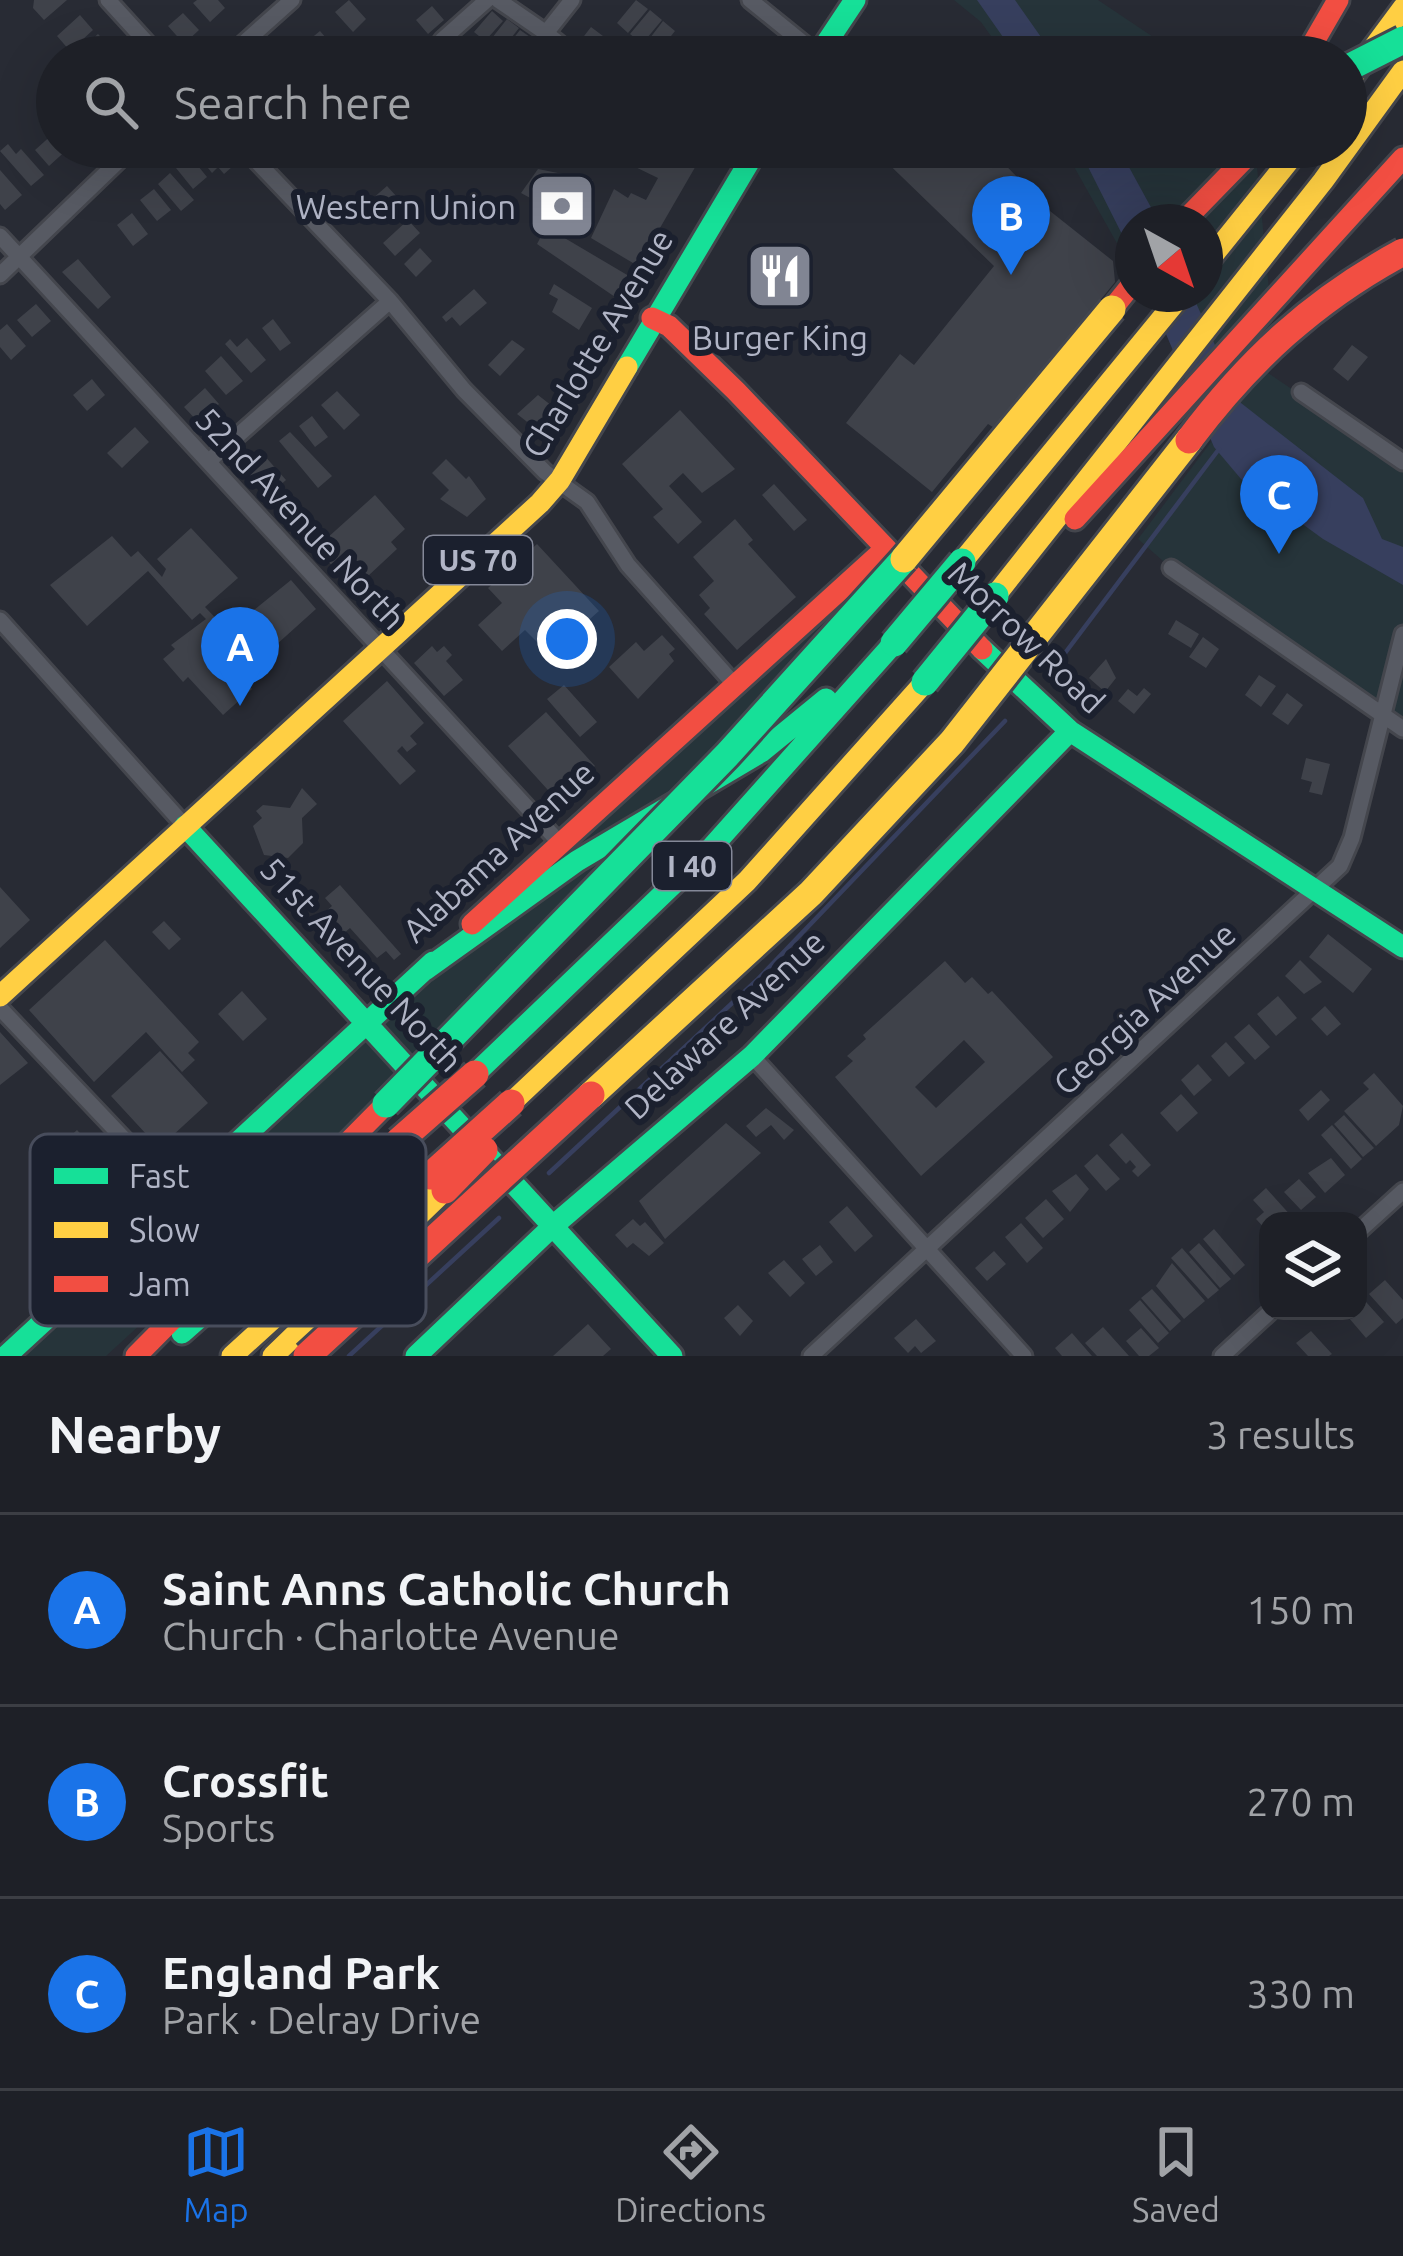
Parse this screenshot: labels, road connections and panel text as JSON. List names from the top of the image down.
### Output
{
  "streets": {
    "main road": [
      "Charlotte Avenue",
      "US 70",
      "Morrow Road",
      "Alabama Avenue",
      "I 40",
      "51st Avenue North",
      "Delaware Avenue"
    ],
    "street": ["52nd Avenue North", "Georgia Avenue"]
  },
  "crossings": [
    ["Charlotte Avenue", "52nd Avenue North"],
    ["Charlotte Avenue", "Morrow Road"],
    ["Charlotte Avenue", "51st Avenue North"],
    ["52nd Avenue North", "Alabama Avenue"],
    ["Morrow Road", "Alabama Avenue"],
    ["Morrow Road", "Georgia Avenue"],
    ["Morrow Road", "Delaware Avenue"],
    ["Alabama Avenue", "51st Avenue North"],
    ["51st Avenue North", "Delaware Avenue"]
  ],
  "places": {
    "bank": ["Western Union"],
    "restaurant": ["Burger King"]
  },
  "legend": ["Fast", "Slow", "Jam"],
  "north": "bottom right",
  "page": {
    "search": "Search here",
    "pins": ["B", "C", "A"],
    "heading": ["Nearby", "3 results"],
    "list": [
      {
        "mark": "A",
        "name": "Saint Anns Catholic Church",
        "note": "Church · Charlotte Avenue",
        "value": "150 m"
      },
      {
        "mark": "B",
        "name": "Crossfit",
        "note": "Sports",
        "value": "270 m"
      },
      {
        "mark": "C",
        "name": "England Park",
        "note": "Park · Delray Drive",
        "value": "330 m"
      }
    ],
    "nav": ["Map", "Directions", "Saved"]
  }
}
